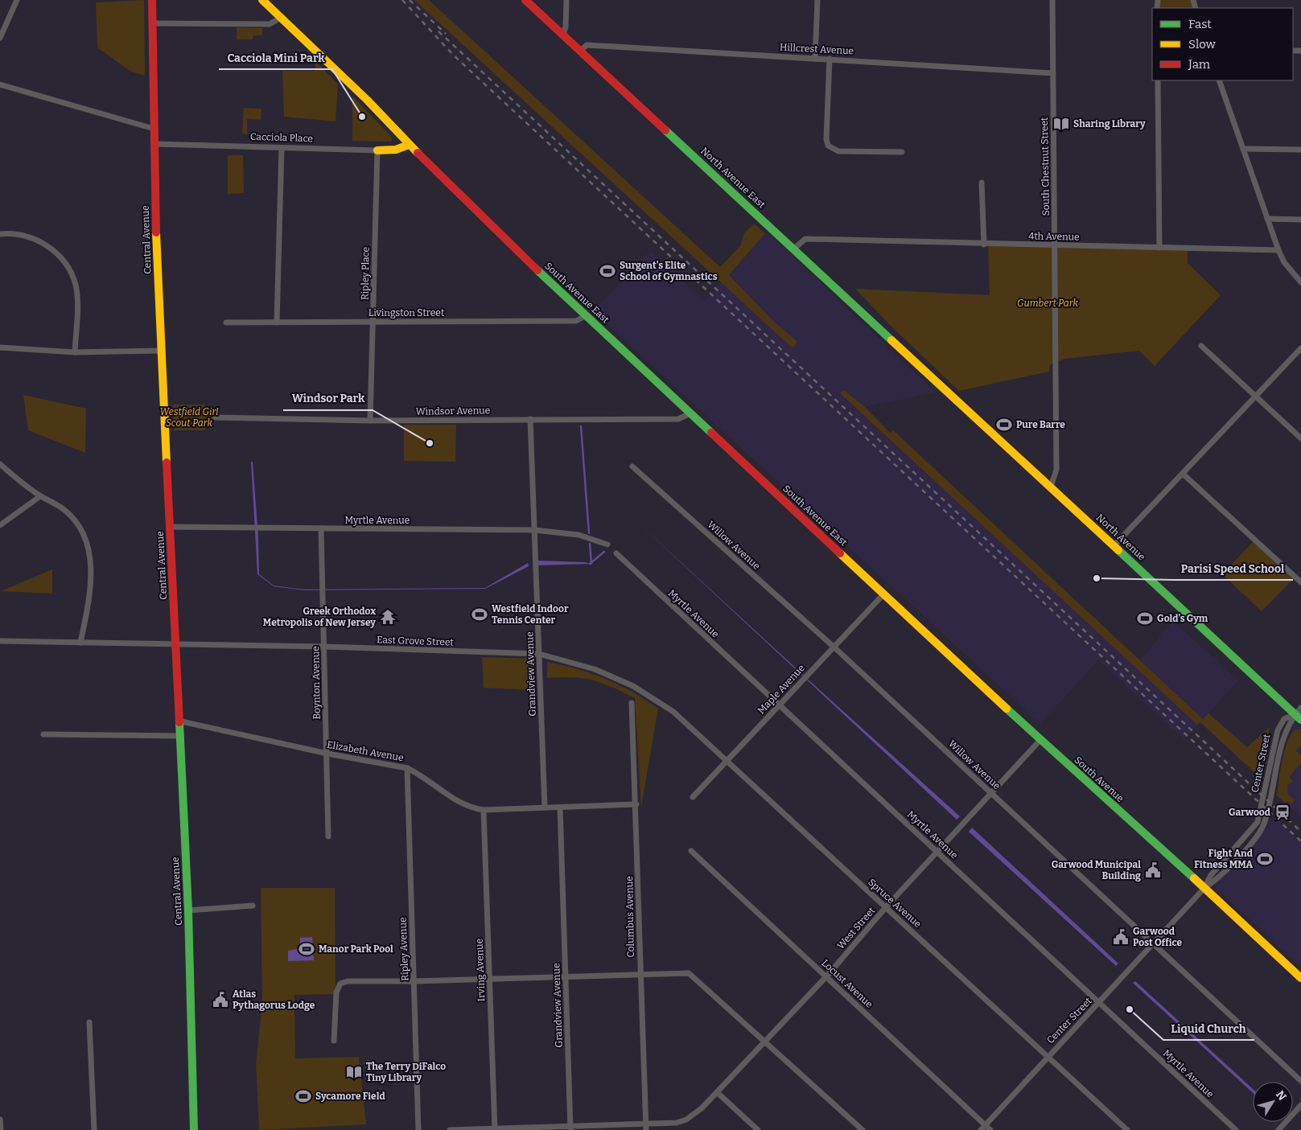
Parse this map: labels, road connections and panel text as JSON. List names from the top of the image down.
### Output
{
  "streets": {
    "main road": [
      "Cacciola Place",
      "North Avenue East",
      "Central Avenue",
      "South Avenue East",
      "North Avenue",
      "South Avenue"
    ],
    "street": [
      "Hillcrest Avenue",
      "South Chestnut Street",
      "4th Avenue",
      "Ripley Place",
      "Livingston Street",
      "Windsor Avenue",
      "Myrtle Avenue",
      "Willow Avenue",
      "East Grove Street",
      "Grandview Avenue",
      "Boynton Avenue",
      "Maple Avenue",
      "Elizabeth Avenue",
      "Center Street",
      "Spruce Avenue",
      "Columbus Avenue",
      "West Street",
      "Ripley Avenue",
      "Irving Avenue",
      "Locust Avenue"
    ]
  },
  "crossings": [
    ["Hillcrest Avenue", "South Chestnut Street"],
    ["Hillcrest Avenue", "North Avenue East"],
    ["Cacciola Place", "Central Avenue"],
    ["Cacciola Place", "Ripley Place"],
    ["Cacciola Place", "South Avenue East"],
    ["South Chestnut Street", "4th Avenue"],
    ["South Chestnut Street", "North Avenue"],
    ["North Avenue East", "4th Avenue"],
    ["North Avenue East", "North Avenue"],
    ["Central Avenue", "Myrtle Avenue"],
    ["Central Avenue", "East Grove Street"],
    ["Central Avenue", "Elizabeth Avenue"],
    ["Ripley Place", "Livingston Street"],
    ["Ripley Place", "Windsor Avenue"],
    ["South Avenue East", "Livingston Street"],
    ["South Avenue East", "Windsor Avenue"],
    ["South Avenue East", "Maple Avenue"],
    ["South Avenue East", "South Avenue"],
    ["Windsor Avenue", "Grandview Avenue"],
    ["Myrtle Avenue", "Grandview Avenue"],
    ["Myrtle Avenue", "Boynton Avenue"],
    ["Myrtle Avenue", "Maple Avenue"],
    ["Myrtle Avenue", "Center Street"],
    ["Myrtle Avenue", "West Street"],
    ["North Avenue", "Center Street"],
    ["Willow Avenue", "Maple Avenue"],
    ["Willow Avenue", "Center Street"],
    ["Willow Avenue", "West Street"],
    ["East Grove Street", "Grandview Avenue"],
    ["East Grove Street", "Boynton Avenue"],
    ["East Grove Street", "Spruce Avenue"],
    ["Grandview Avenue", "Elizabeth Avenue"],
    ["Grandview Avenue", "West Street"],
    ["Boynton Avenue", "Elizabeth Avenue"],
    ["Maple Avenue", "South Avenue"],
    ["Maple Avenue", "Spruce Avenue"],
    ["Elizabeth Avenue", "Columbus Avenue"],
    ["Elizabeth Avenue", "Ripley Avenue"],
    ["Elizabeth Avenue", "Irving Avenue"],
    ["Center Street", "South Avenue"],
    ["Center Street", "Spruce Avenue"],
    ["Center Street", "Locust Avenue"],
    ["South Avenue", "West Street"],
    ["Spruce Avenue", "West Street"],
    ["Columbus Avenue", "West Street"],
    ["West Street", "Irving Avenue"],
    ["West Street", "Locust Avenue"]
  ],
  "parks": ["Gumbert Park", "Westfield Girl Scout Park"],
  "places": {
    "other": [
      "Cacciola Mini Park",
      "Windsor Park",
      "Parisi Speed School",
      "Liquid Church"
    ],
    "library": ["Sharing Library", "The Terry DiFalco Tiny Library"],
    "sports": [
      "Surgent's Elite School of Gymnastics",
      "Pure Barre",
      "Westfield Indoor Tennis Center",
      "Gold's Gym",
      "Fight And Fitness MMA",
      "Manor Park Pool",
      "Sycamore Field"
    ],
    "temple": ["Greek Orthodox Metropolis of New Jersey"],
    "station": ["Garwood"],
    "public building": ["Garwood Municipal Building", "Garwood Post Office", "Atlas Pythagorus Lodge"]
  },
  "legend": ["Fast", "Slow", "Jam"],
  "north": "top right"
}
